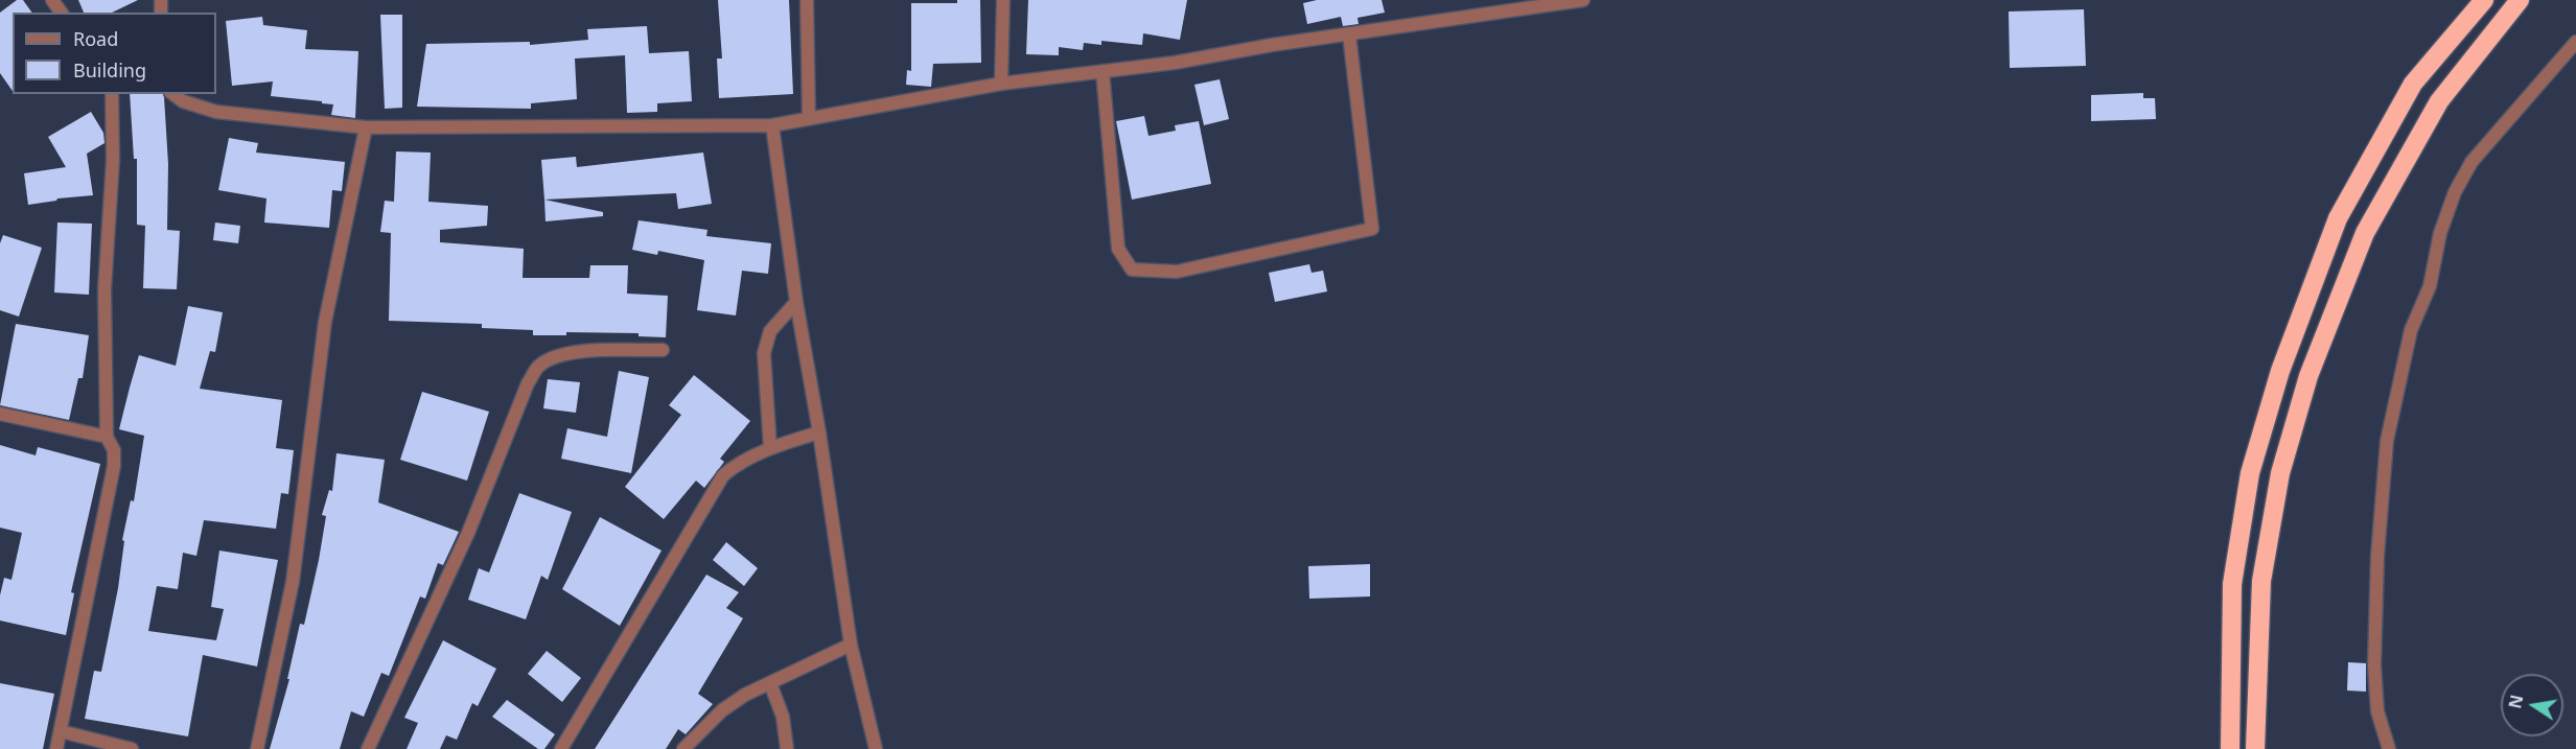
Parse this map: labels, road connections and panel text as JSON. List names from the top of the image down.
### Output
{
  "legend": ["Road", "Building"],
  "north": "left"
}
